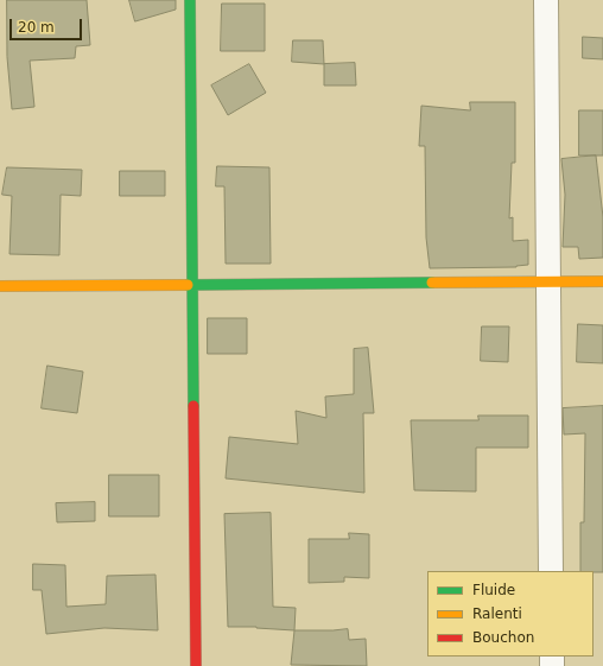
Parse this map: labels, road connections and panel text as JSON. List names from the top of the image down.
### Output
{
  "legend": ["Fluide", "Ralenti", "Bouchon"],
  "scale_bar": "20 m"
}
